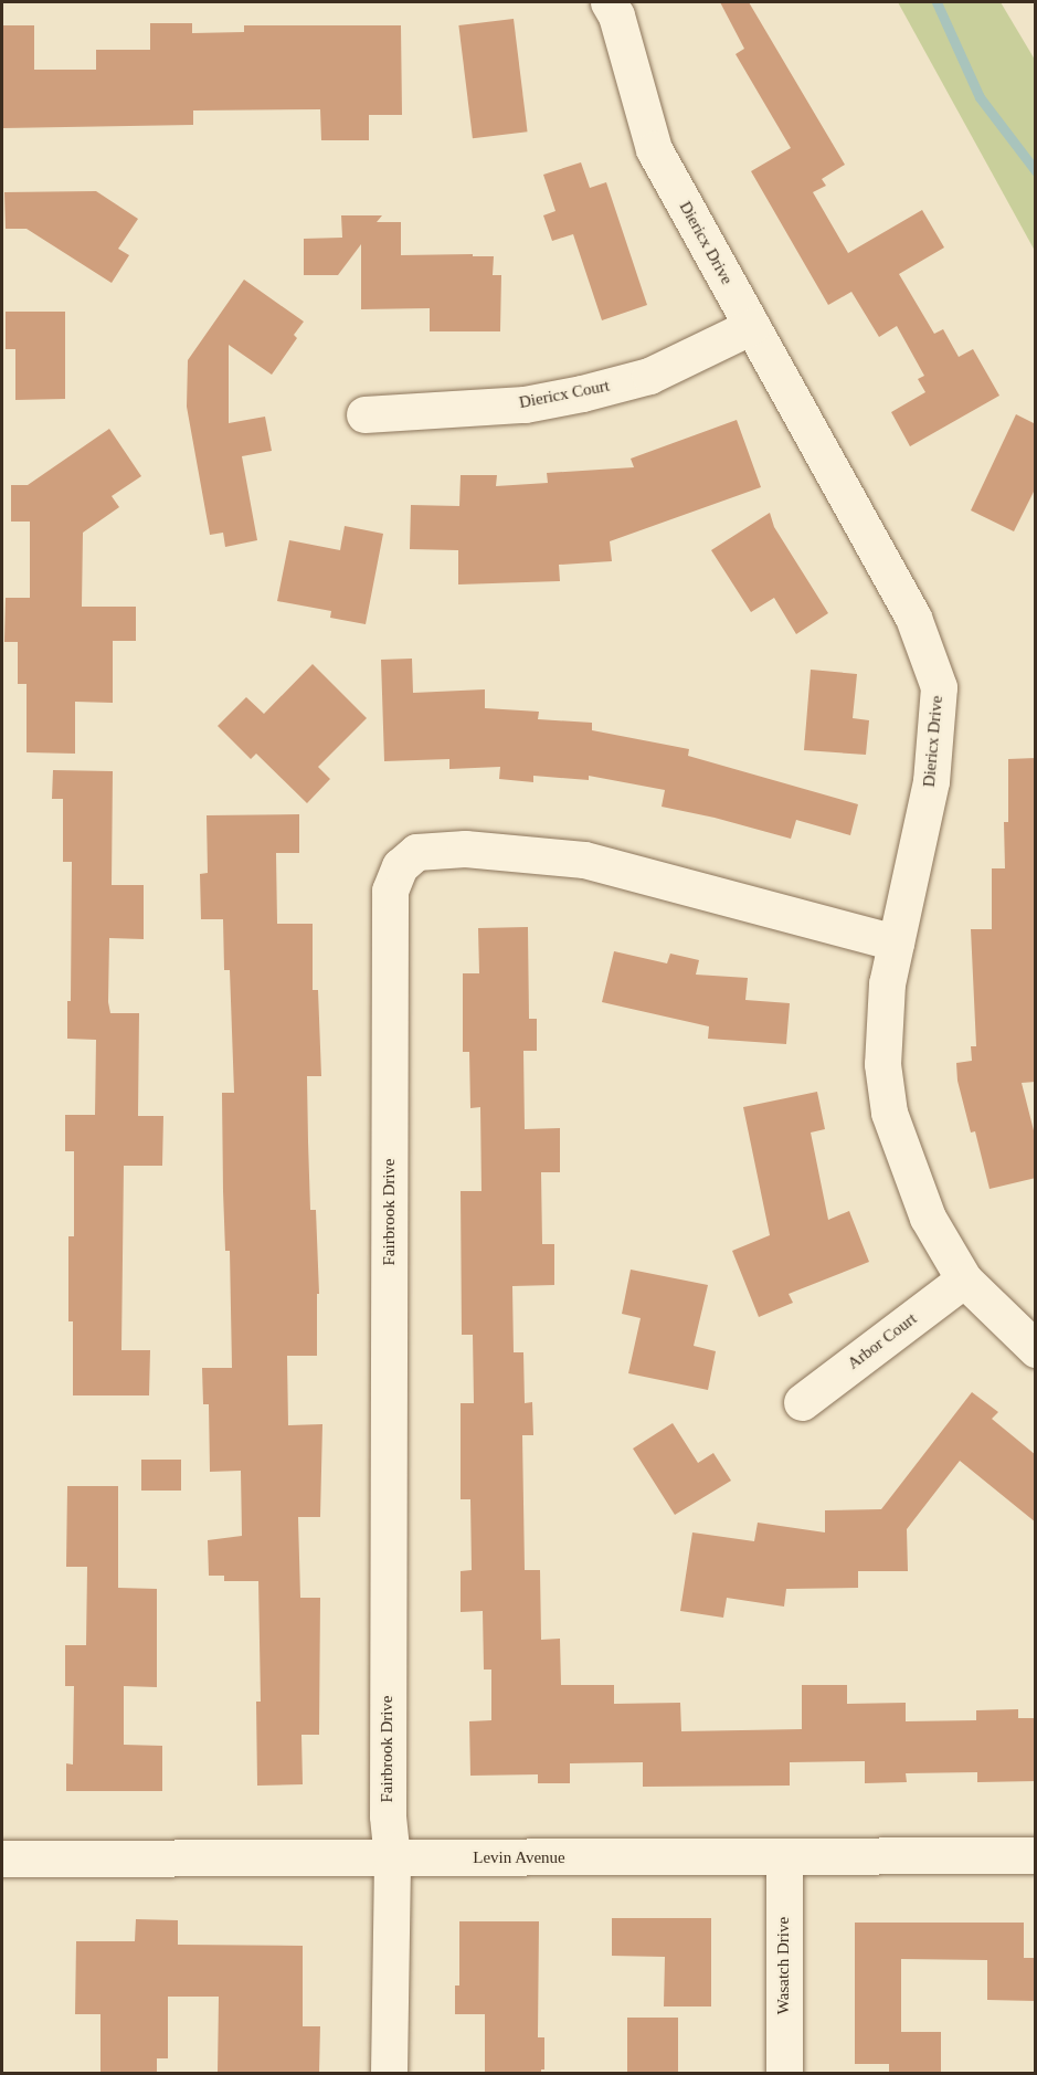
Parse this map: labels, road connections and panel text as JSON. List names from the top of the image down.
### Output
{
  "streets": {
    "street": [
      "Diericx Drive",
      "Diericx Court",
      "Fairbrook Drive",
      "Arbor Court",
      "Levin Avenue",
      "Wasatch Drive"
    ]
  },
  "crossings": [
    ["Diericx Drive", "Diericx Court"],
    ["Diericx Drive", "Fairbrook Drive"],
    ["Diericx Drive", "Arbor Court"],
    ["Fairbrook Drive", "Levin Avenue"],
    ["Levin Avenue", "Wasatch Drive"]
  ]
}
